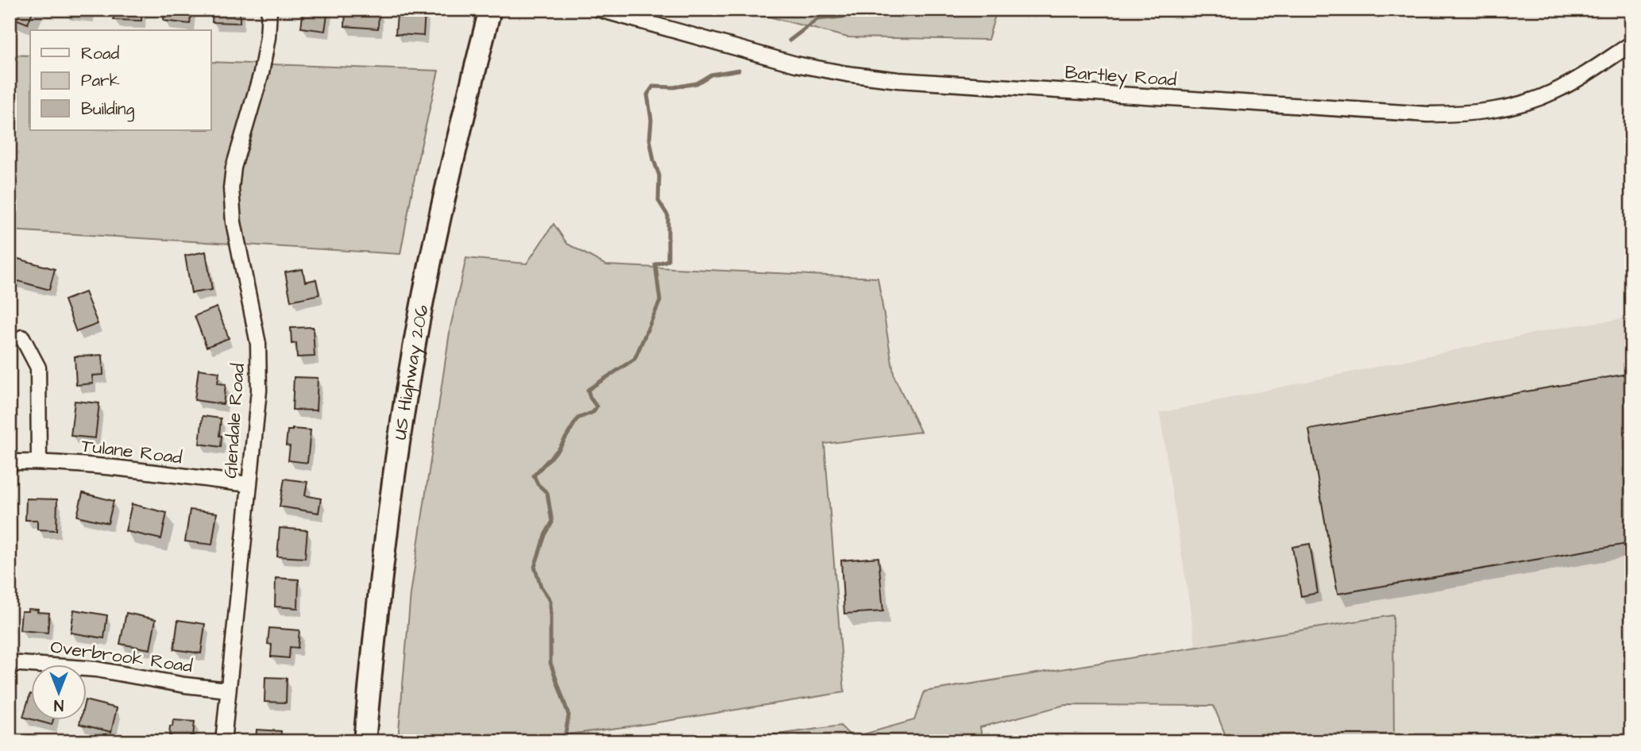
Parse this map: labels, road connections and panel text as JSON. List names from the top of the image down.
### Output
{
  "streets": {
    "highway": ["US Highway 206"],
    "street": [
      "Bartley Road",
      "Glendale Road",
      "Tulane Road",
      "Overbrook Road"
    ]
  },
  "crossings": [
    ["Glendale Road", "Tulane Road"],
    ["Glendale Road", "Overbrook Road"]
  ],
  "legend": ["Road", "Park", "Building"],
  "north": "bottom"
}
